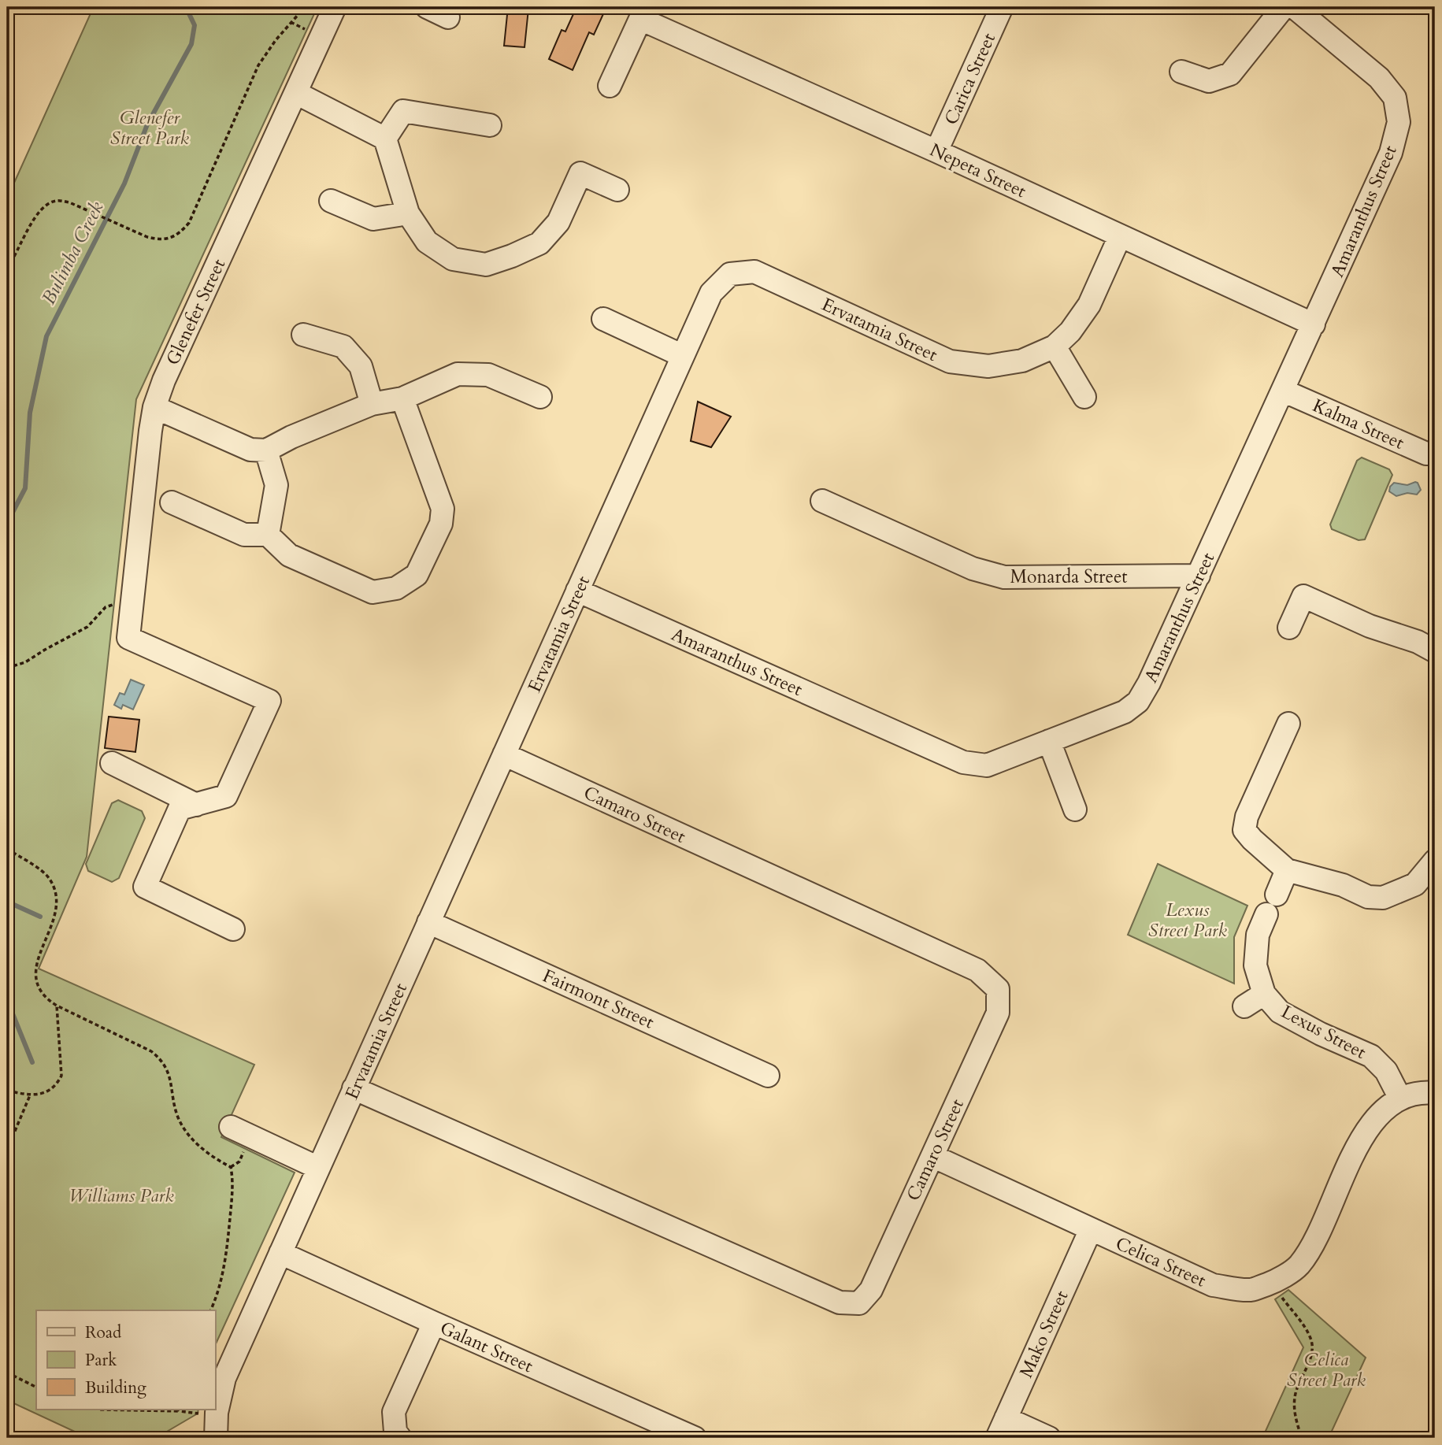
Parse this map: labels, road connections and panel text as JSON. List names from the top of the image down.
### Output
{
  "streets": {
    "street": [
      "Carica Street",
      "Nepeta Street",
      "Amaranthus Street",
      "Glenefer Street",
      "Ervatamia Street",
      "Kalma Street",
      "Monarda Street",
      "Camaro Street",
      "Fairmont Street",
      "Lexus Street",
      "Celica Street",
      "Mako Street",
      "Galant Street"
    ]
  },
  "crossings": [
    ["Carica Street", "Nepeta Street"],
    ["Nepeta Street", "Amaranthus Street"],
    ["Nepeta Street", "Ervatamia Street"],
    ["Amaranthus Street", "Ervatamia Street"],
    ["Amaranthus Street", "Kalma Street"],
    ["Amaranthus Street", "Monarda Street"],
    ["Ervatamia Street", "Camaro Street"],
    ["Ervatamia Street", "Fairmont Street"],
    ["Ervatamia Street", "Galant Street"],
    ["Camaro Street", "Celica Street"],
    ["Lexus Street", "Celica Street"],
    ["Celica Street", "Mako Street"]
  ],
  "water": ["Bulimba Creek"],
  "parks": [
    "Glenefer Street Park",
    "Lexus Street Park",
    "Williams Park",
    "Celica Street Park"
  ],
  "legend": ["Road", "Park", "Building"]
}
